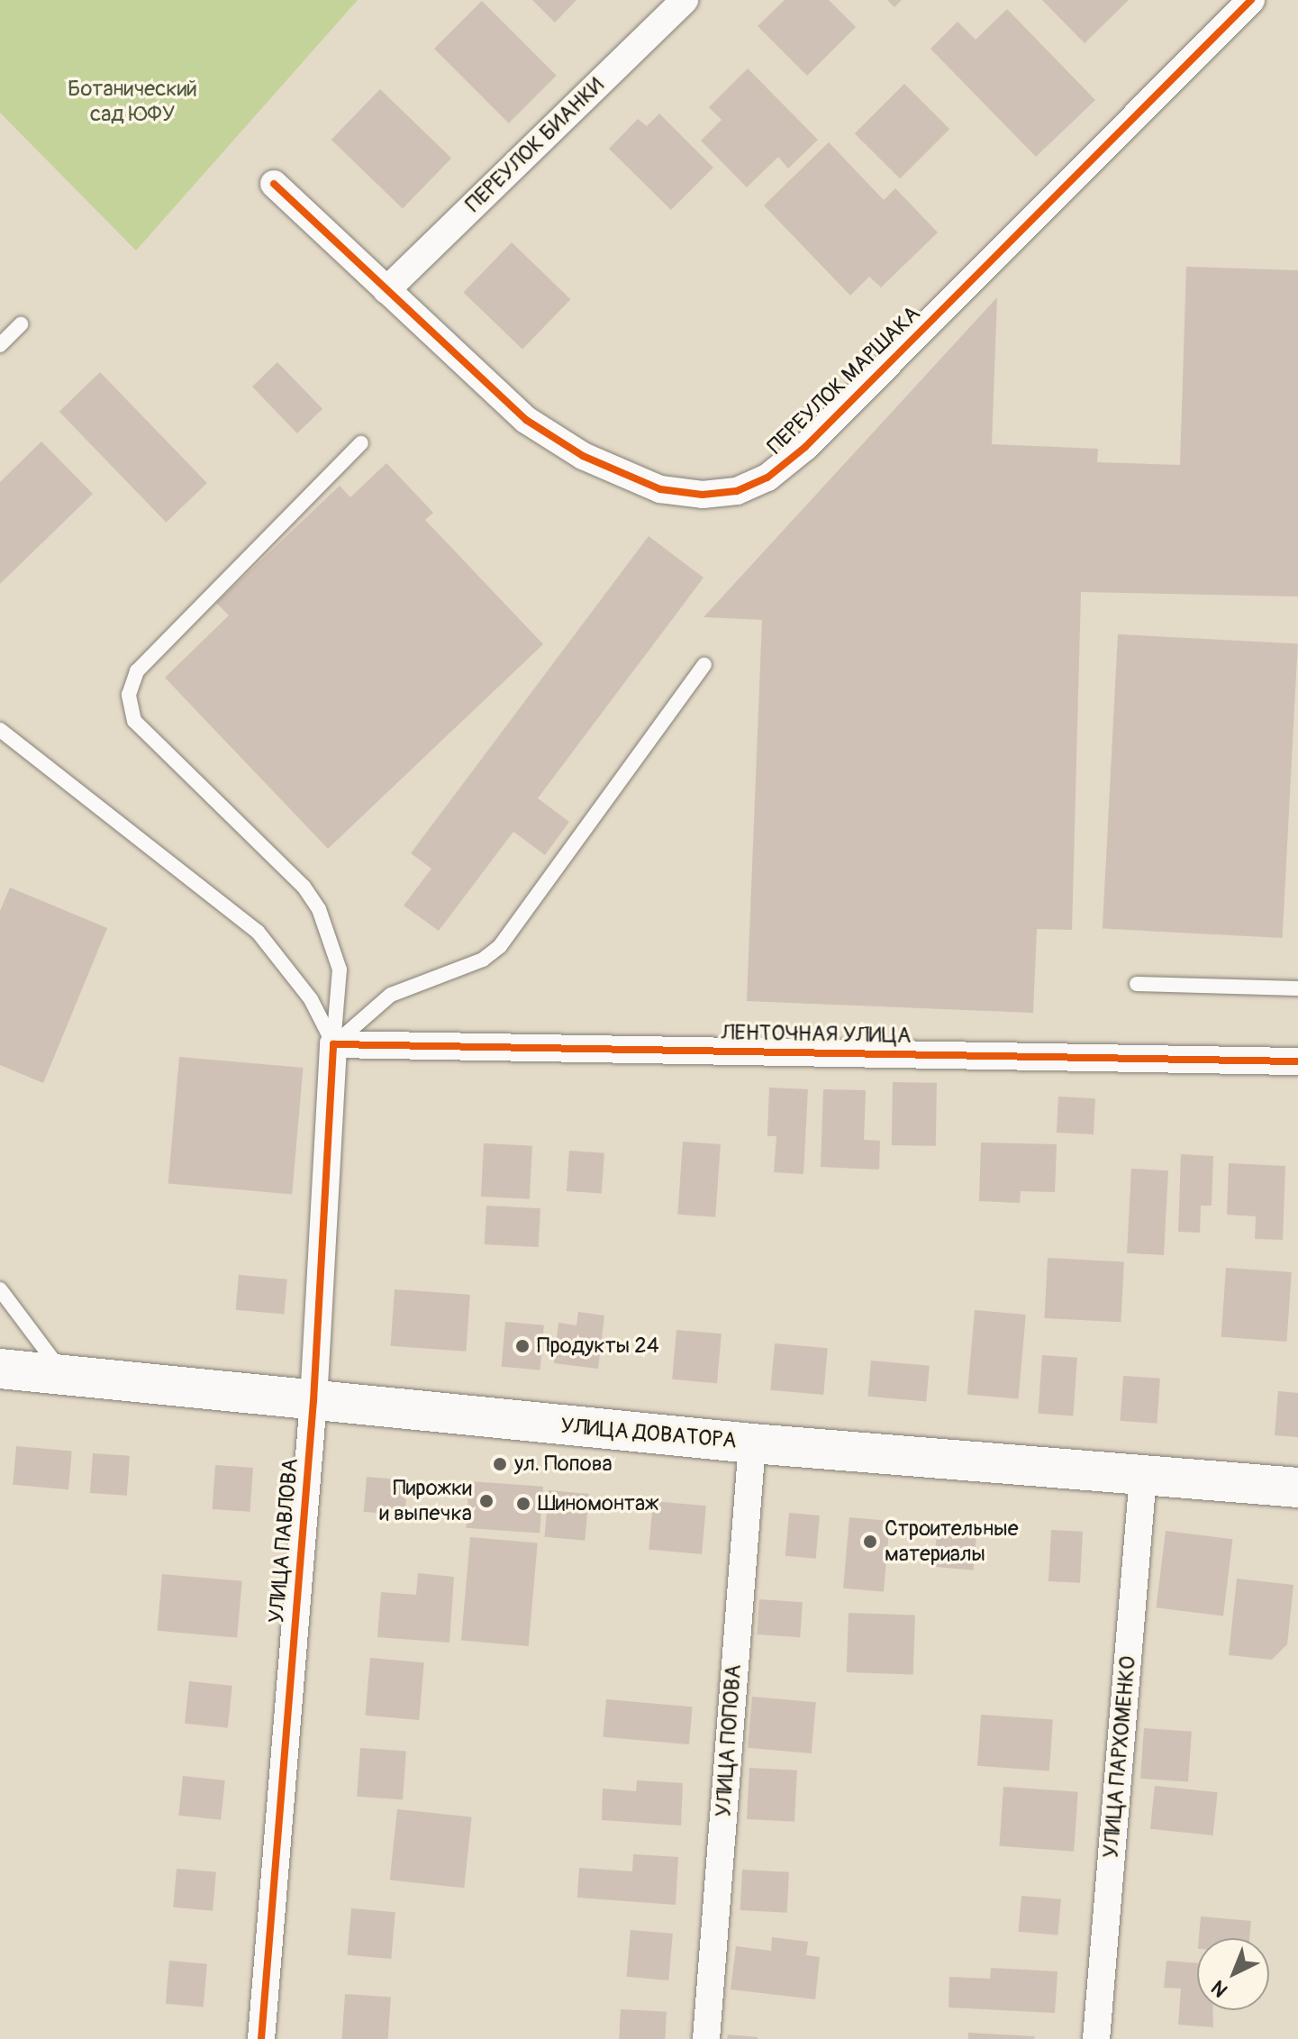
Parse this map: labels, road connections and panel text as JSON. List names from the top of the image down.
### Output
{
  "streets": {
    "main road": ["УЛИЦА ДОВАТОРА"],
    "street": [
      "ПЕРЕУЛОК БИАНКИ",
      "ПЕРЕУЛОК МАРШАКА",
      "ЛЕНТОЧНАЯ УЛИЦА",
      "УЛИЦА ПАВЛОВА",
      "УЛИЦА ПОПОВА",
      "УЛИЦА ПАРХОМЕНКО"
    ]
  },
  "crossings": [
    ["ПЕРЕУЛОК БИАНКИ", "ПЕРЕУЛОК МАРШАКА"],
    ["ЛЕНТОЧНАЯ УЛИЦА", "УЛИЦА ПАВЛОВА"],
    ["УЛИЦА ДОВАТОРА", "УЛИЦА ПАВЛОВА"],
    ["УЛИЦА ДОВАТОРА", "УЛИЦА ПОПОВА"],
    ["УЛИЦА ДОВАТОРА", "УЛИЦА ПАРХОМЕНКО"]
  ],
  "parks": ["Ботанический сад ЮФУ"],
  "places": [
    "Продукты 24",
    "ул. Попова",
    "Пирожки и выпечка",
    "Шиномонтаж",
    "Строительные материалы"
  ],
  "north": "bottom left"
}
